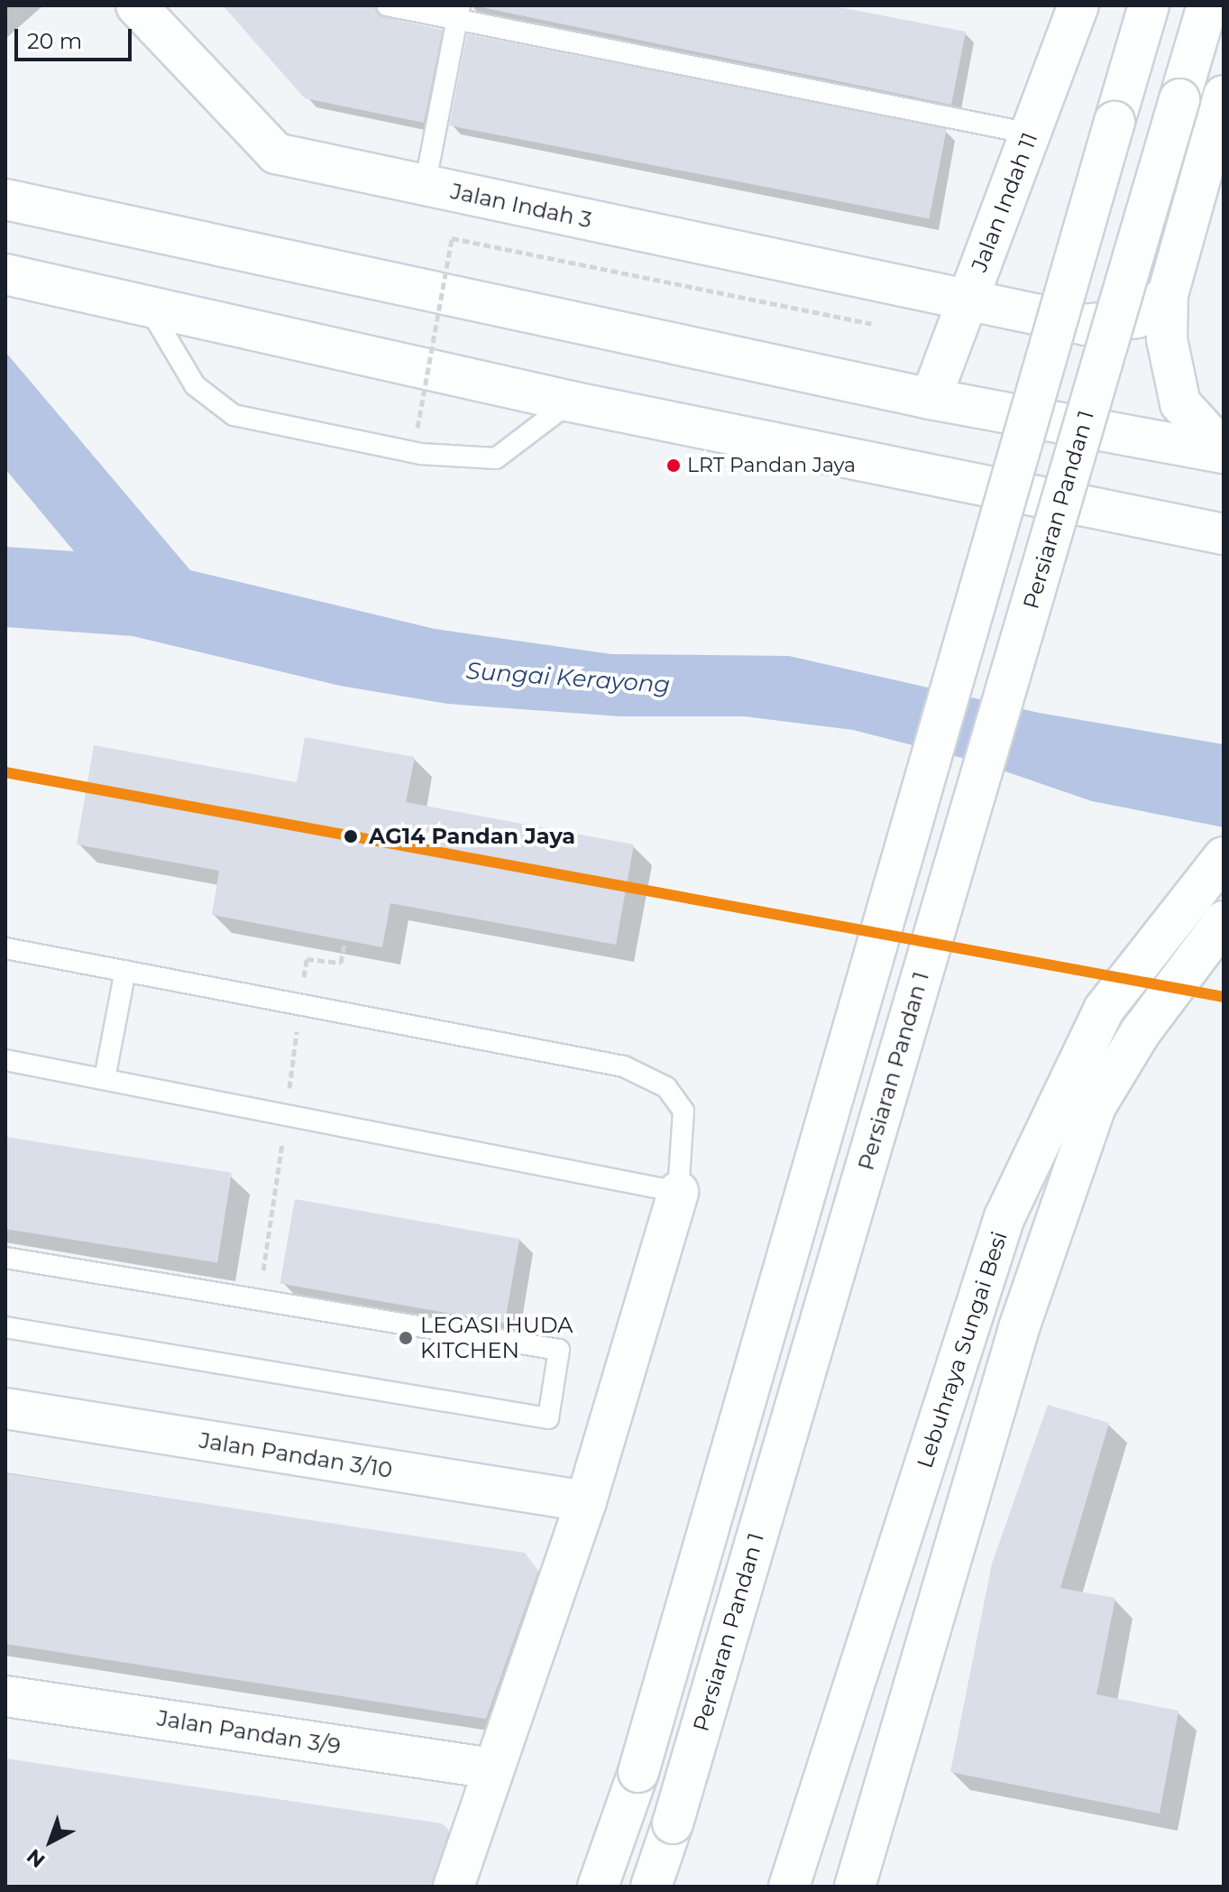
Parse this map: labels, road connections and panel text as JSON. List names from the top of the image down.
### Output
{
  "streets": {
    "main road": [
      "Jalan Indah 11",
      "Jalan Indah 3",
      "Persiaran Pandan 1",
      "Lebuhraya Sungai Besi",
      "Jalan Pandan 3/10",
      "Jalan Pandan 3/9"
    ]
  },
  "crossings": [
    ["Jalan Indah 11", "Jalan Indah 3"]
  ],
  "water": ["Sungai Kerayong"],
  "places": ["LRT Pandan Jaya", "AG14 Pandan Jaya", "LEGASI HUDA KITCHEN"],
  "scale_bar": "20 m",
  "north": "bottom left"
}
